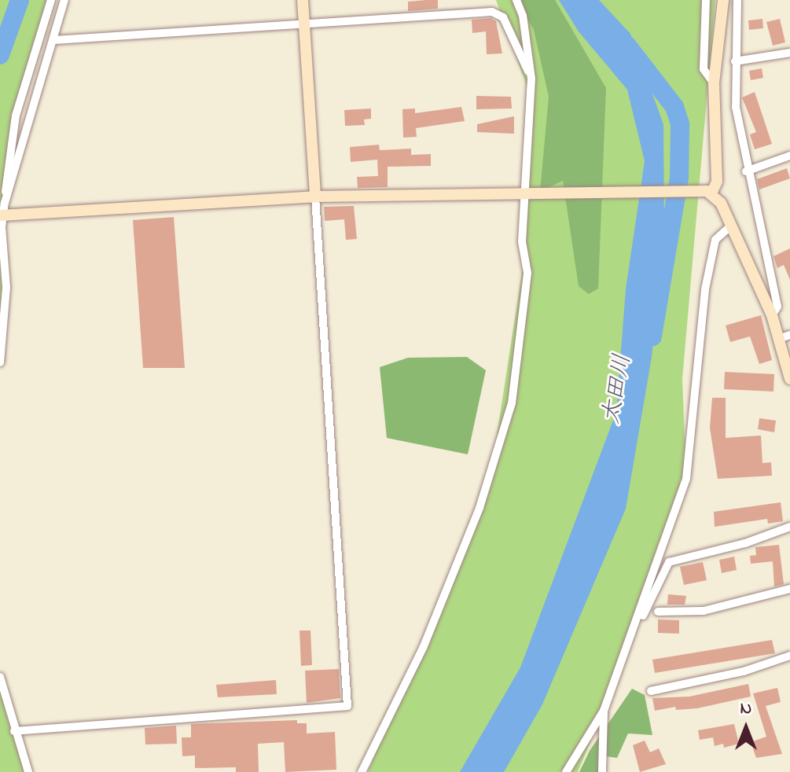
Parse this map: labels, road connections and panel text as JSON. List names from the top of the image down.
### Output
{
  "water": ["太田川"],
  "north": "top"
}
